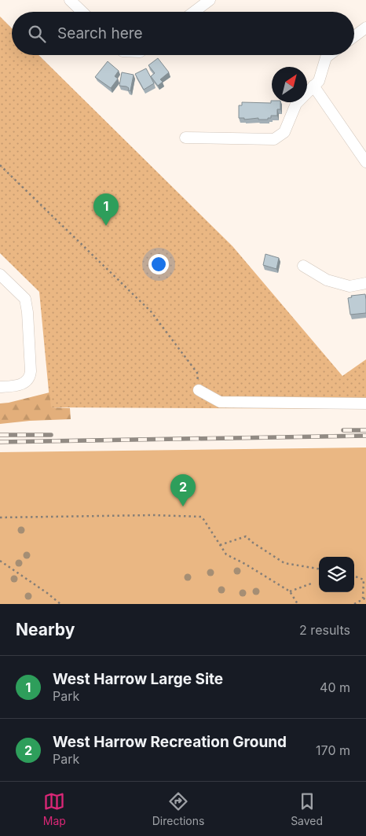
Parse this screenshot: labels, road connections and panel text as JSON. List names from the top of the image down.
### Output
{
  "north": "top right",
  "page": {
    "search": "Search here",
    "pins": ["1", "2"],
    "heading": ["Nearby", "2 results"],
    "list": [
      {
        "mark": "1",
        "name": "West Harrow Large Site",
        "note": "Park",
        "value": "40 m"
      },
      {
        "mark": "2",
        "name": "West Harrow Recreation Ground",
        "note": "Park",
        "value": "170 m"
      }
    ],
    "nav": ["Map", "Directions", "Saved"]
  }
}
